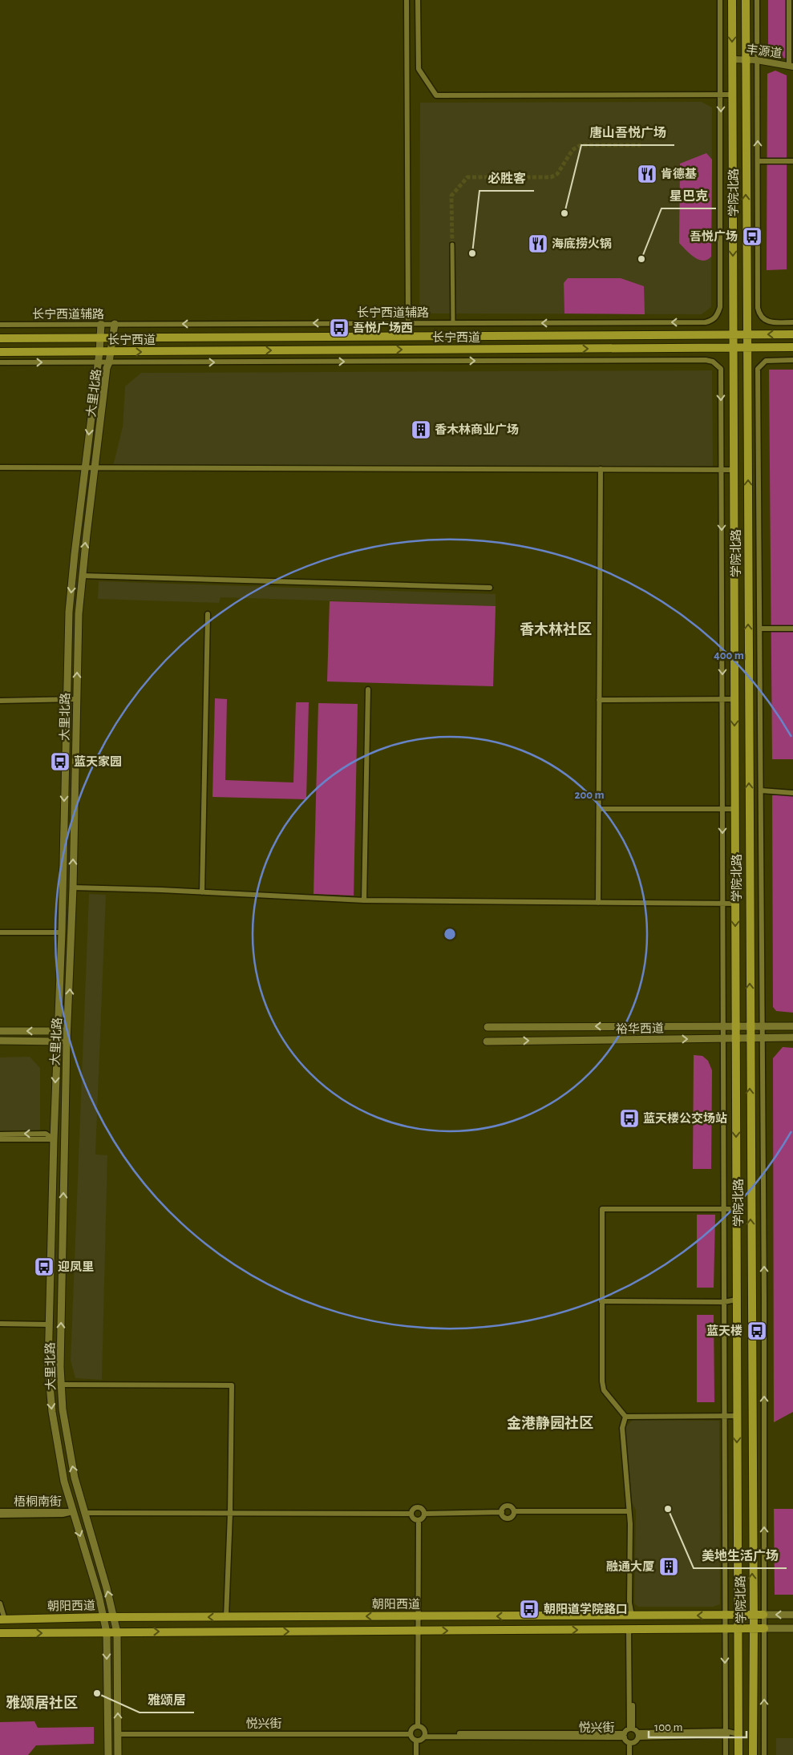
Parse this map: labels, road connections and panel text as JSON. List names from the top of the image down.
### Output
{
  "streets": {
    "main road": [
      "学院北路",
      "长宁西道",
      "大里北路",
      "裕华西道",
      "朝阳西道"
    ],
    "street": [
      "丰源道",
      "长宁西道辅路",
      "梧桐南街",
      "悦兴街"
    ]
  },
  "crossings": [
    ["丰源道", "学院北路"],
    ["学院北路", "长宁西道"],
    ["学院北路", "裕华西道"],
    ["学院北路", "朝阳西道"],
    ["长宁西道辅路", "大里北路"],
    ["长宁西道", "大里北路"],
    ["大里北路", "梧桐南街"],
    ["大里北路", "朝阳西道"],
    ["大里北路", "悦兴街"]
  ],
  "districts": ["香木林社区", "金港静园社区", "雅颂居社区"],
  "places": {
    "restaurant": ["肯德基", "海底捞火锅"],
    "other": [
      "唐山吾悦广场",
      "必胜客",
      "星巴克",
      "美地生活广场",
      "雅颂居"
    ],
    "bus stop": [
      "吾悦广场",
      "吾悦广场西",
      "蓝天家园",
      "蓝天楼公交场站",
      "迎凤里",
      "蓝天楼",
      "朝阳道学院路口"
    ],
    "building": ["香木林商业广场", "融通大厦"]
  },
  "scale_bar": "100 m",
  "rings": ["400 m", "200 m"]
}
